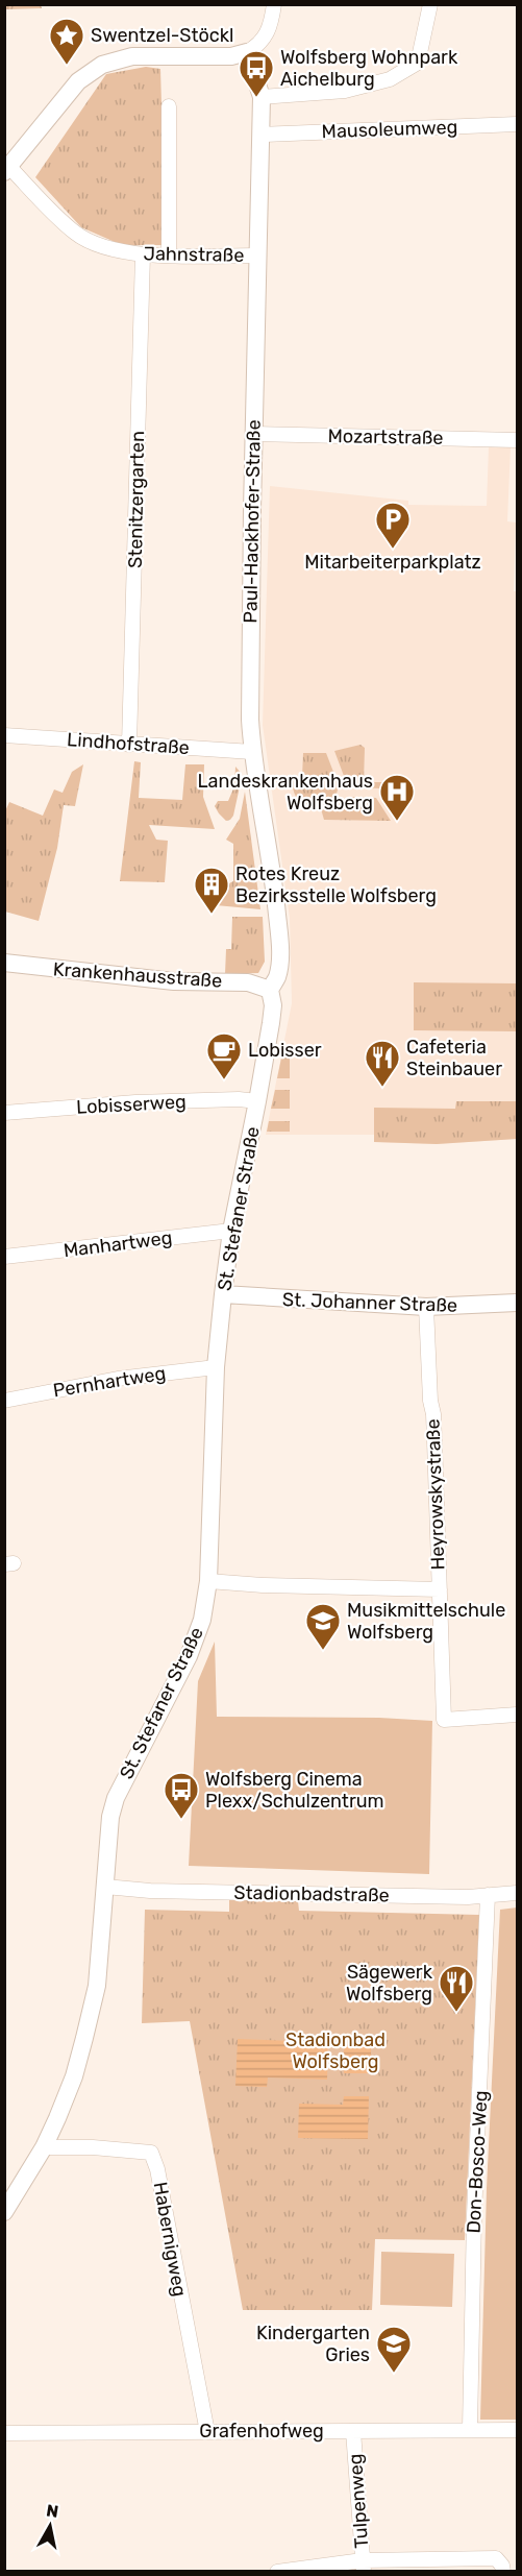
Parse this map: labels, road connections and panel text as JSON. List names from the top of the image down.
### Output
{
  "streets": {
    "street": [
      "Mausoleumweg",
      "Jahnstraße",
      "Mozartstraße",
      "Stenitzergarten",
      "Paul-Hackhofer-Straße",
      "Lindhofstraße",
      "Krankenhausstraße",
      "Lobisserweg",
      "St. Stefaner Straße",
      "Manhartweg",
      "St. Johanner Straße",
      "Pernhartweg",
      "Heyrowskystraße",
      "Stadionbadstraße",
      "Don-Bosco-Weg",
      "Habernigweg",
      "Grafenhofweg",
      "Tulpenweg"
    ]
  },
  "crossings": [
    ["Mausoleumweg", "Paul-Hackhofer-Straße"],
    ["Jahnstraße", "Stenitzergarten"],
    ["Jahnstraße", "Paul-Hackhofer-Straße"],
    ["Mozartstraße", "Paul-Hackhofer-Straße"],
    ["Stenitzergarten", "Lindhofstraße"],
    ["Paul-Hackhofer-Straße", "Lindhofstraße"],
    ["Paul-Hackhofer-Straße", "Krankenhausstraße"],
    ["Paul-Hackhofer-Straße", "St. Stefaner Straße"],
    ["Krankenhausstraße", "St. Stefaner Straße"],
    ["Lobisserweg", "St. Stefaner Straße"],
    ["St. Stefaner Straße", "Manhartweg"],
    ["St. Stefaner Straße", "St. Johanner Straße"],
    ["St. Stefaner Straße", "Pernhartweg"],
    ["St. Stefaner Straße", "Stadionbadstraße"],
    ["St. Stefaner Straße", "Habernigweg"],
    ["St. Johanner Straße", "Heyrowskystraße"],
    ["Stadionbadstraße", "Don-Bosco-Weg"],
    ["Don-Bosco-Weg", "Grafenhofweg"],
    ["Habernigweg", "Grafenhofweg"],
    ["Grafenhofweg", "Tulpenweg"]
  ],
  "parks": ["Stadionbad Wolfsberg"],
  "places": {
    "place": ["Swentzel-Stöckl"],
    "bus stop": ["Wolfsberg Wohnpark Aichelburg", "Wolfsberg Cinema Plexx/Schulzentrum"],
    "parking": ["Mitarbeiterparkplatz"],
    "hospital": ["Landeskrankenhaus Wolfsberg"],
    "building": ["Rotes Kreuz Bezirksstelle Wolfsberg"],
    "cafe": ["Lobisser"],
    "restaurant": ["Cafeteria Steinbauer", "Sägewerk Wolfsberg"],
    "school or university": ["Musikmittelschule Wolfsberg", "Kindergarten Gries"]
  },
  "north": "top"
}
